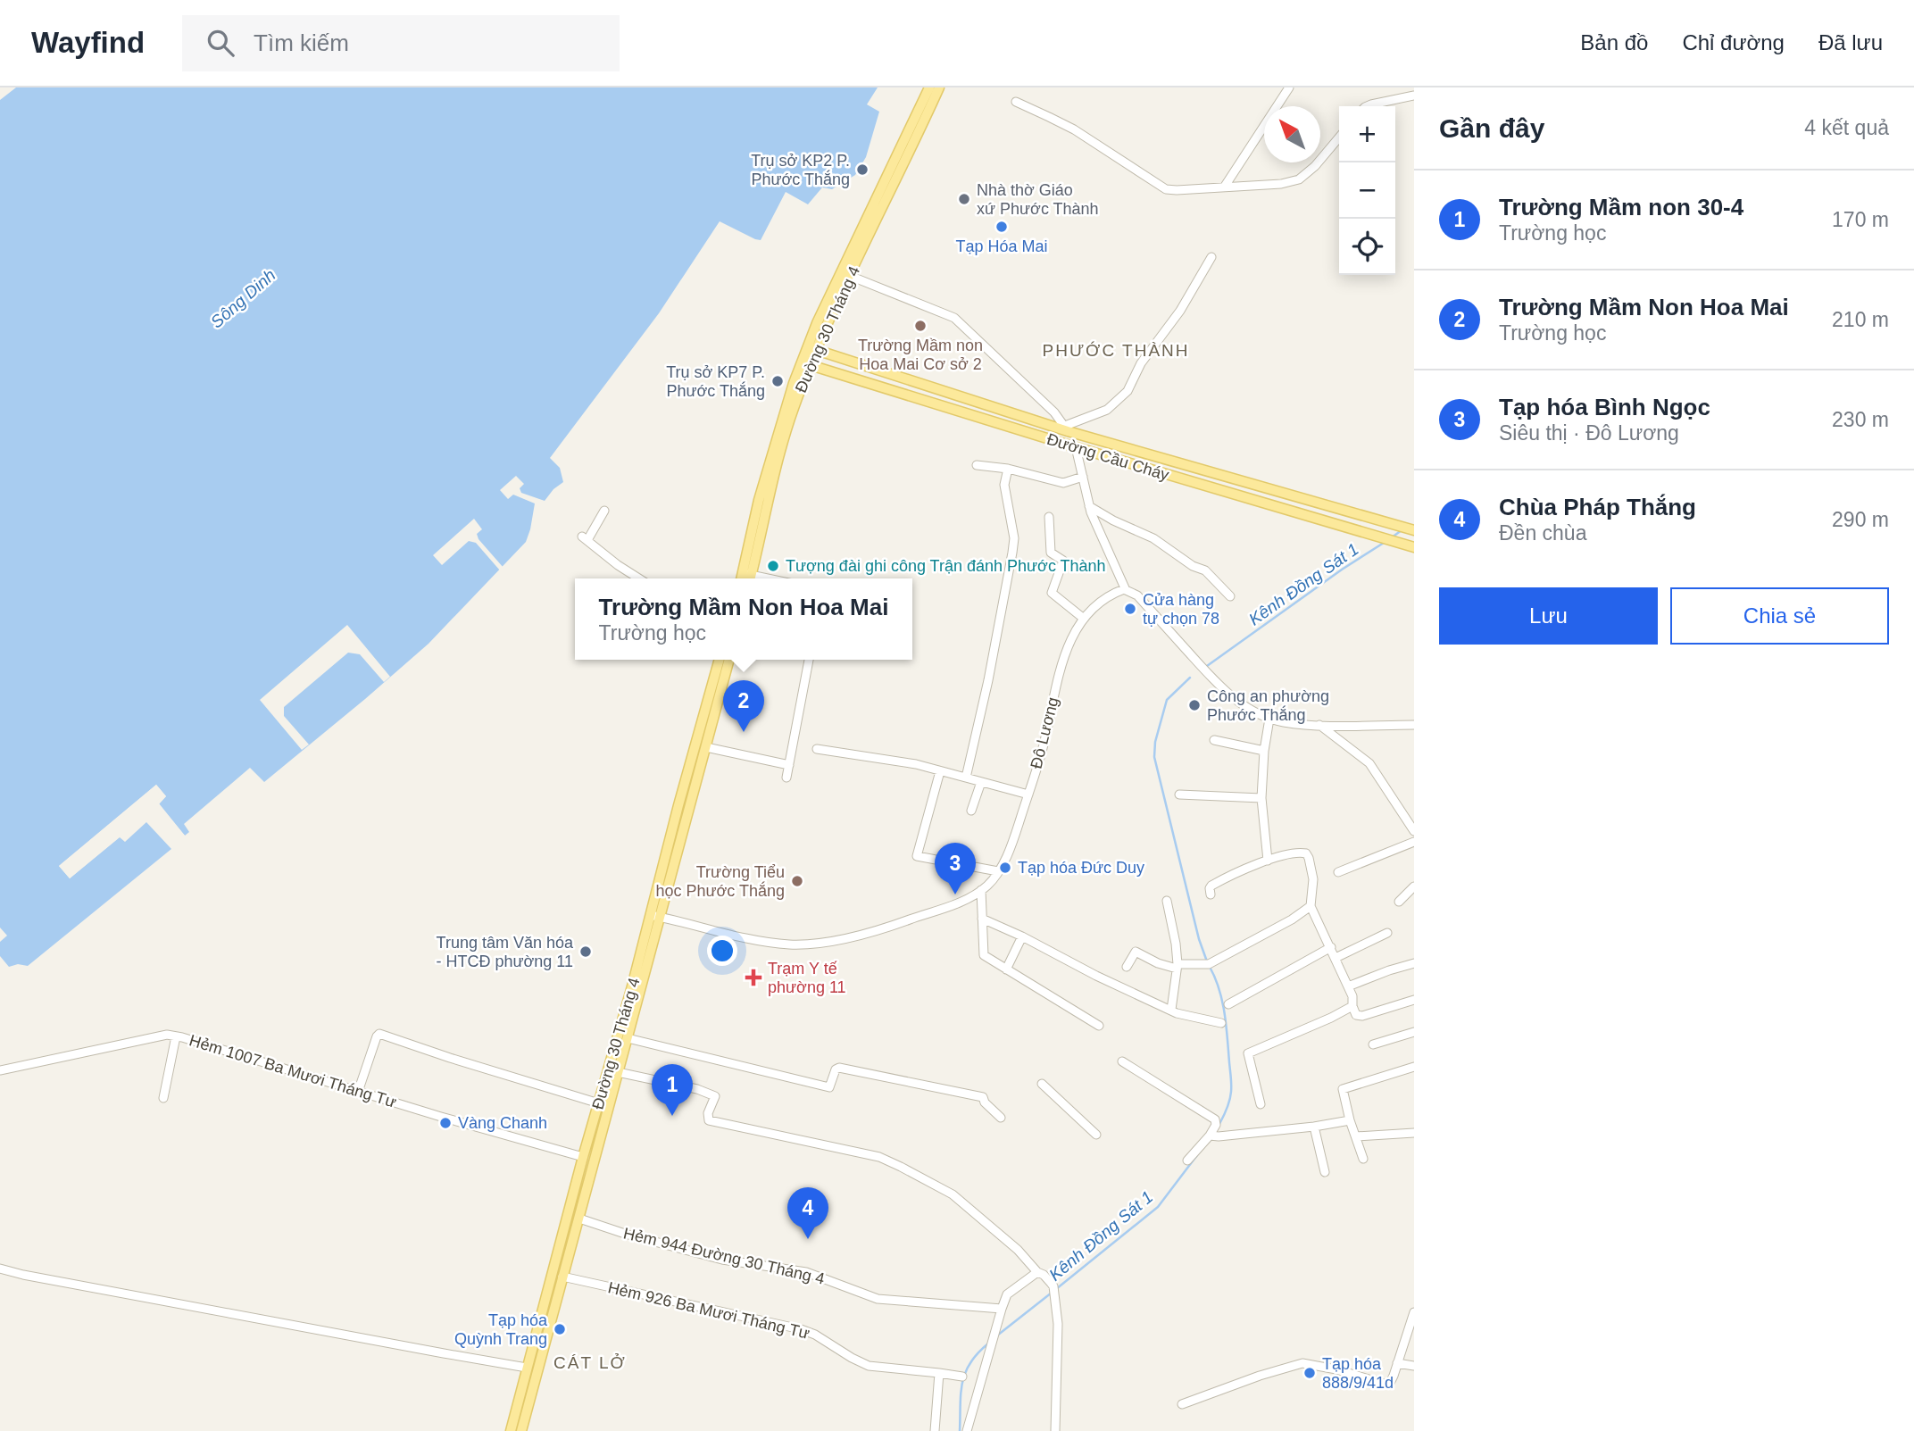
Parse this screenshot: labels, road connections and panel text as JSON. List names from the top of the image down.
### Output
{
  "streets": {
    "main road": ["Đường 30 Tháng 4", "Đường Cầu Cháy"],
    "street": [
      "Đô Lương",
      "Hẻm 1007 Ba Mươi Tháng Tư",
      "Hẻm 944 Đường 30 Tháng 4",
      "Hẻm 926 Ba Mươi Tháng Tư"
    ]
  },
  "crossings": [
    ["Đường 30 Tháng 4", "Đường Cầu Cháy"],
    ["Đường 30 Tháng 4", "Đô Lương"],
    ["Đường 30 Tháng 4", "Hẻm 1007 Ba Mươi Tháng Tư"],
    ["Đường 30 Tháng 4", "Hẻm 944 Đường 30 Tháng 4"],
    ["Đường 30 Tháng 4", "Hẻm 926 Ba Mươi Tháng Tư"]
  ],
  "districts": ["PHƯỚC THÀNH", "CÁT LỞ"],
  "water": ["Sông Dinh", "Kênh Đồng Sát 1"],
  "places": {
    "other": [
      "Trụ sở KP2 P. Phước Thắng",
      "Nhà thờ Giáo xứ Phước Thành",
      "Tạp Hóa Mai",
      "Trường Mầm non Hoa Mai Cơ sở 2",
      "Trụ sở KP7 P. Phước Thắng",
      "Tượng đài ghi công Trận đánh Phước Thành",
      "Cửa hàng tự chọn 78",
      "Công an phường Phước Thắng",
      "Tạp hóa Đức Duy",
      "Trường Tiểu học Phước Thắng",
      "Trung tâm Văn hóa - HTCĐ phường 11",
      "Vàng Chanh",
      "Tạp hóa Quỳnh Trang",
      "Tạp hóa 888/9/41d"
    ],
    "health": ["Trạm Y tế phường 11"]
  },
  "north": "top left",
  "page": {
    "header": "Wayfind",
    "search": "Tìm kiếm",
    "nav": ["Bản đồ", "Chỉ đường", "Đã lưu"],
    "heading": ["Gần đây", "4 kết quả"],
    "map_buttons": ["+", "−"],
    "list": [
      {
        "mark": "1",
        "name": "Trường Mầm non 30-4",
        "note": "Trường học",
        "value": "170 m"
      },
      {
        "mark": "2",
        "name": "Trường Mầm Non Hoa Mai",
        "note": "Trường học",
        "value": "210 m"
      },
      {
        "mark": "3",
        "name": "Tạp hóa Bình Ngọc",
        "note": "Siêu thị · Đô Lương",
        "value": "230 m"
      },
      {
        "mark": "4",
        "name": "Chùa Pháp Thắng",
        "note": "Đền chùa",
        "value": "290 m"
      }
    ],
    "buttons": ["Lưu", "Chia sẻ"],
    "popup": ["Trường Mầm Non Hoa Mai", "Trường học"],
    "pins": [
      "2",
      "3",
      "1",
      "4"
    ]
  }
}
